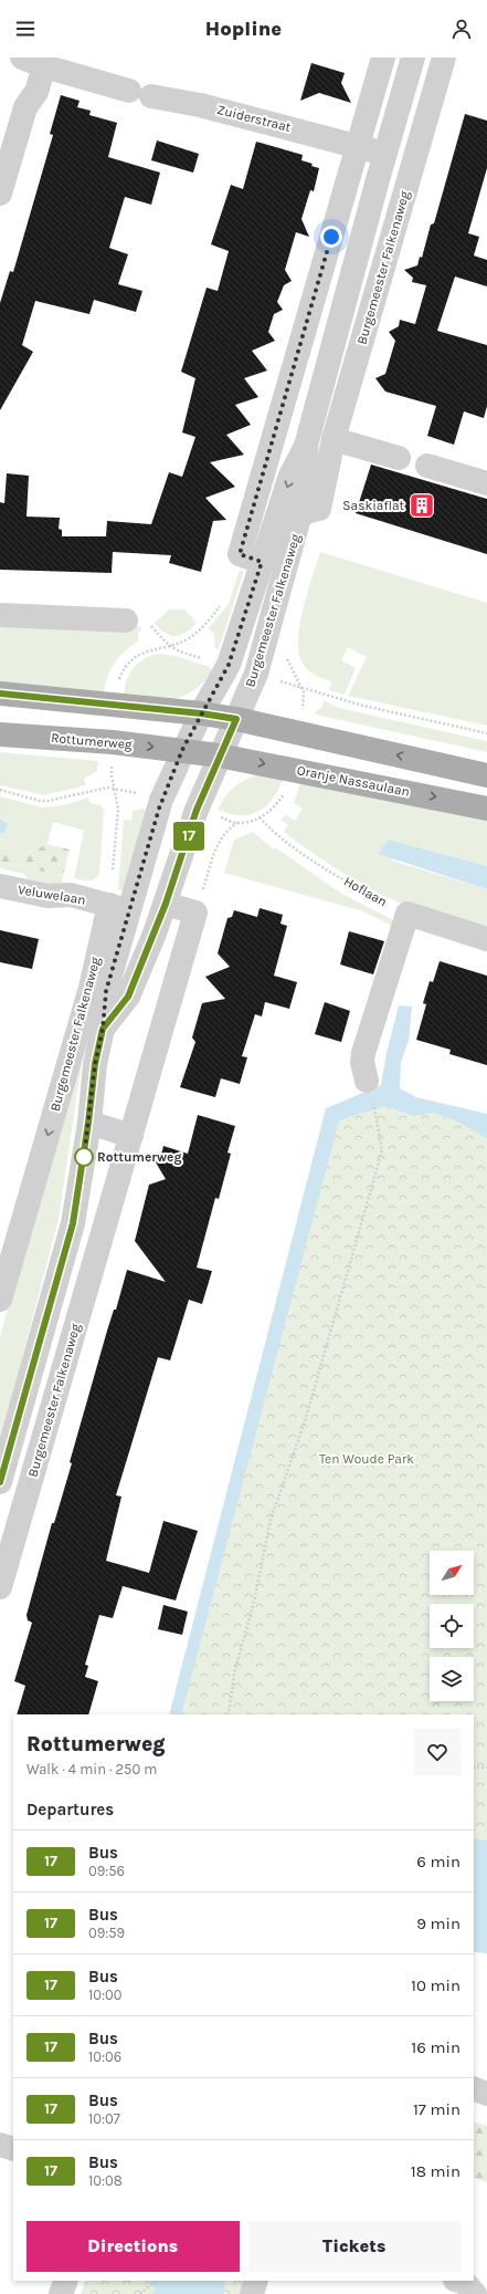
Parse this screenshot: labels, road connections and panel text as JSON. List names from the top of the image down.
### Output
{
  "streets": {
    "main road": ["Rottumerweg", "Oranje Nassaulaan"],
    "street": ["Zuiderstraat", "Burgemeester Falkenaweg", "Veluwelaan"],
    "path": ["Hoflaan"]
  },
  "crossings": [
    ["Zuiderstraat", "Burgemeester Falkenaweg"],
    ["Burgemeester Falkenaweg", "Rottumerweg"],
    ["Burgemeester Falkenaweg", "Oranje Nassaulaan"],
    ["Burgemeester Falkenaweg", "Veluwelaan"],
    ["Rottumerweg", "Oranje Nassaulaan"]
  ],
  "parks": ["Ten Woude Park"],
  "places": {
    "building": ["Saskiaflat"],
    "other": ["Rottumerweg"]
  },
  "lines": ["bus line 17"],
  "north": "top right",
  "page": {
    "header": "Hopline",
    "on_map": "17",
    "heading": [
      ["Rottumerweg", "Walk · 4 min · 250 m"],
      "Departures"
    ],
    "list": [
      {
        "mark": "17",
        "name": "Bus",
        "note": "09:56",
        "value": "6 min"
      },
      {
        "mark": "17",
        "name": "Bus",
        "note": "09:59",
        "value": "9 min"
      },
      {
        "mark": "17",
        "name": "Bus",
        "note": "10:00",
        "value": "10 min"
      },
      {
        "mark": "17",
        "name": "Bus",
        "note": "10:06",
        "value": "16 min"
      },
      {
        "mark": "17",
        "name": "Bus",
        "note": "10:07",
        "value": "17 min"
      },
      {
        "mark": "17",
        "name": "Bus",
        "note": "10:08",
        "value": "18 min"
      }
    ],
    "buttons": ["Directions", "Tickets"]
  }
}
